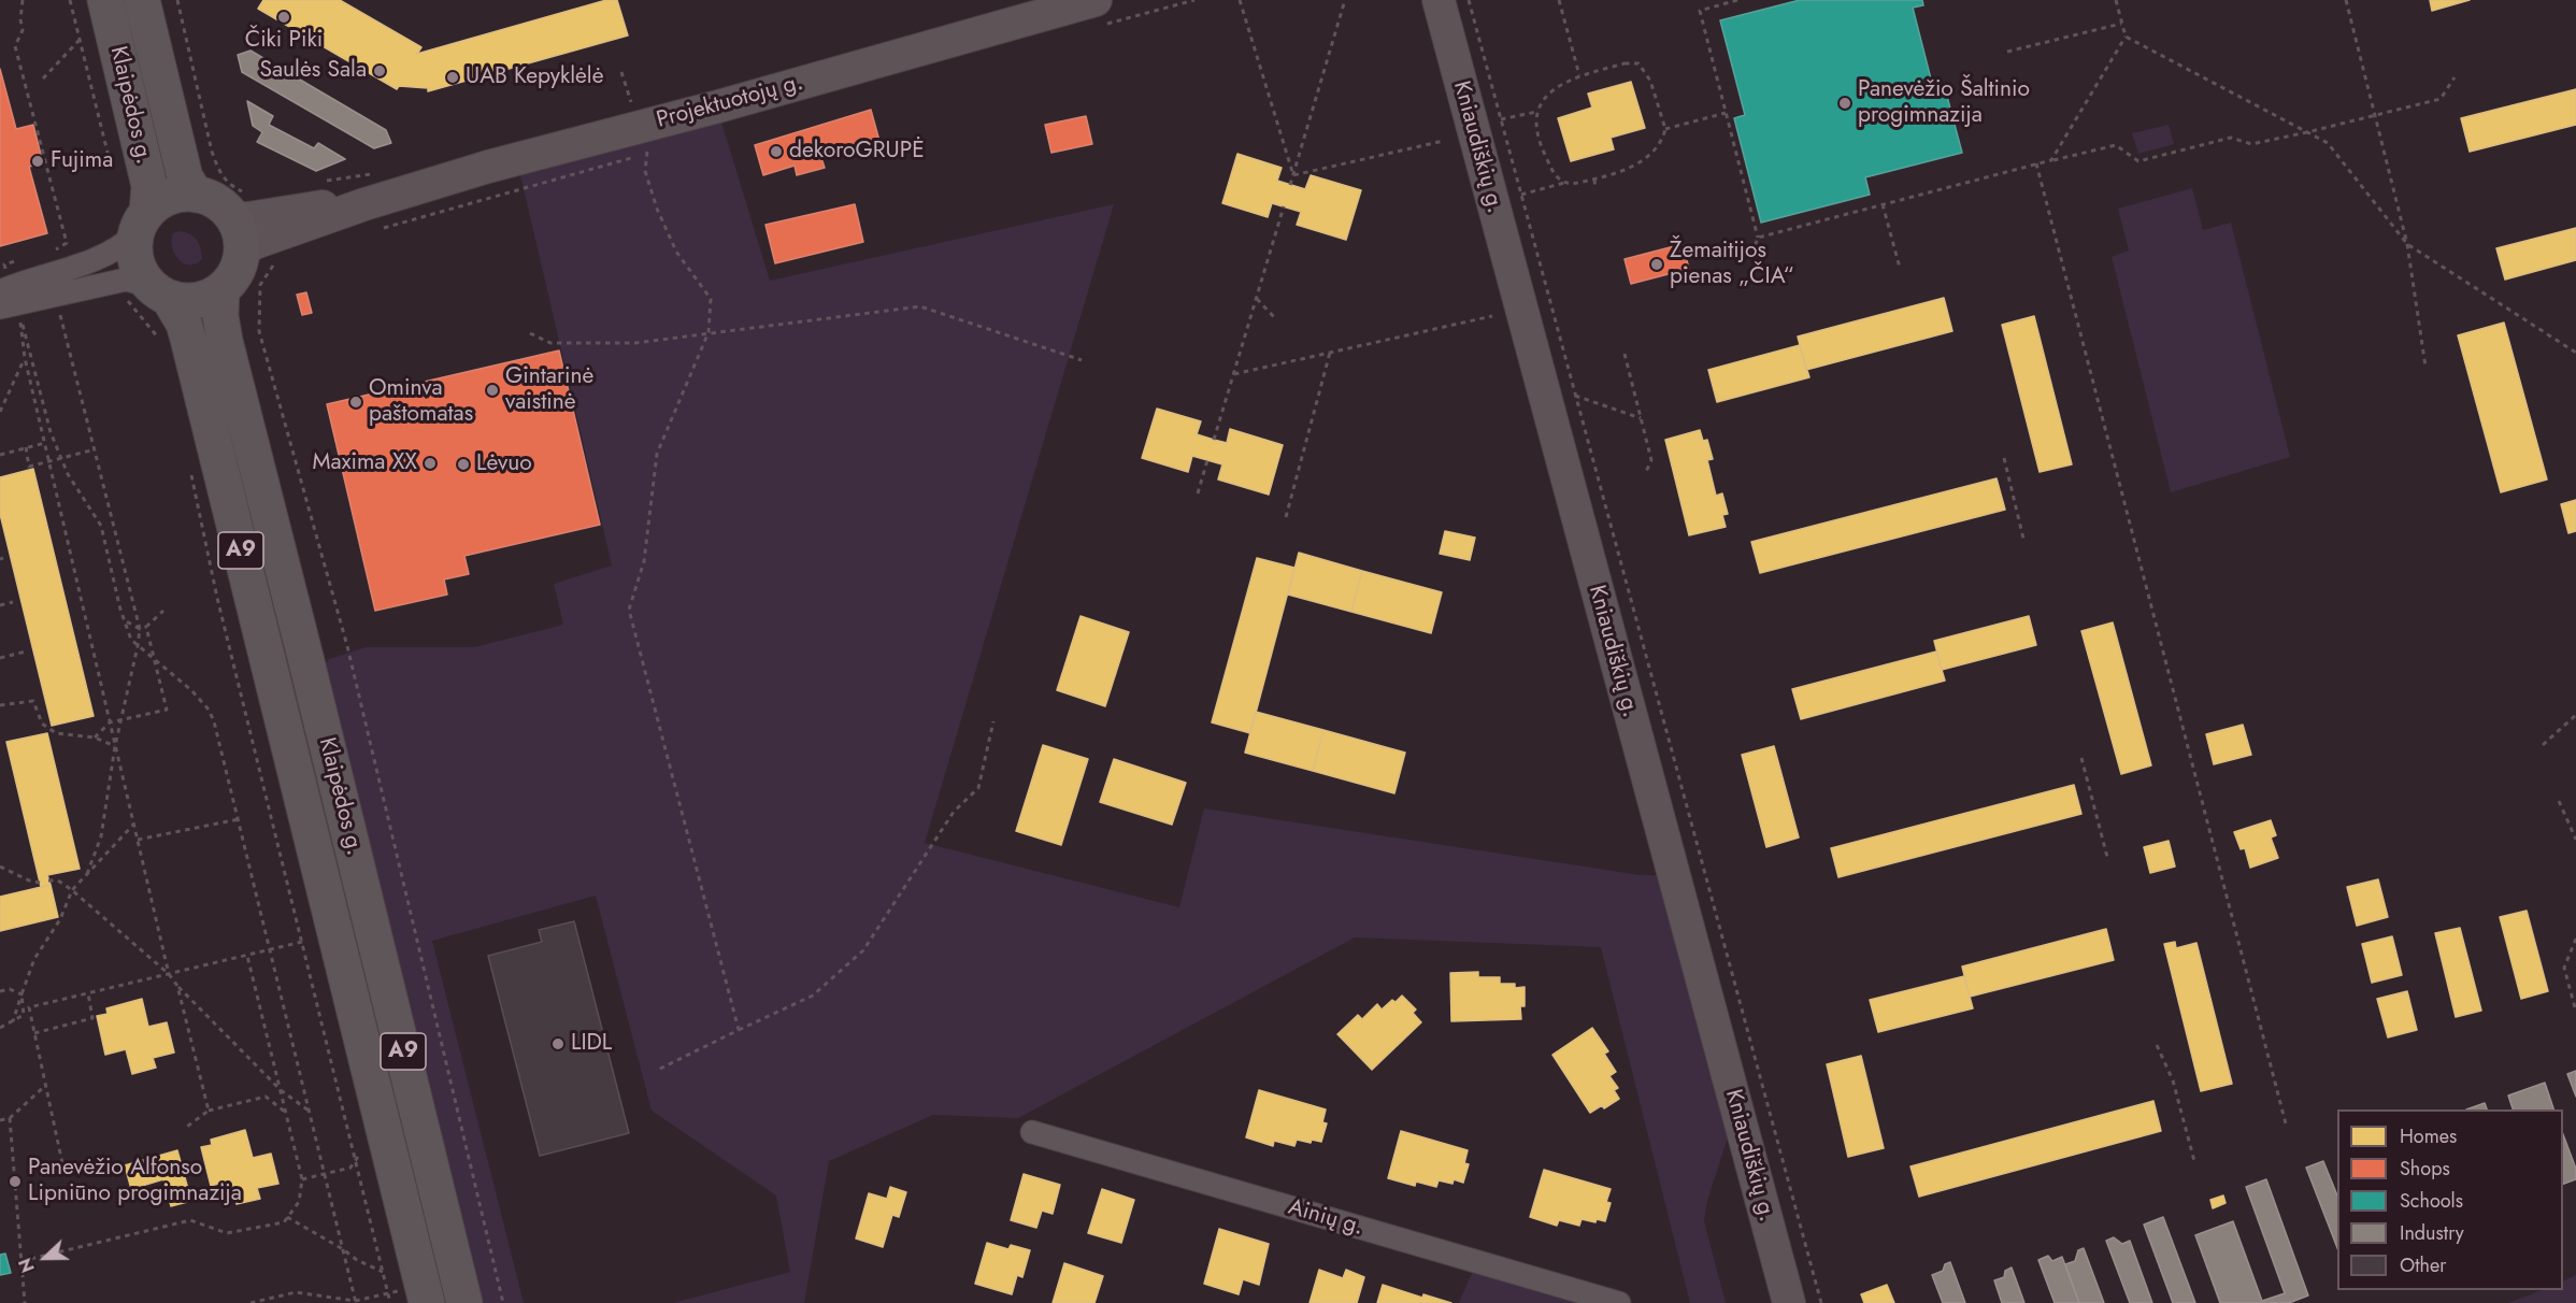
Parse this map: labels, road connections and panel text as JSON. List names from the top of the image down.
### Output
{
  "streets": {
    "highway": ["Klaipėdos g.", "A9"],
    "main road": ["Projektuotojų g.", "Kniaudiškių g."],
    "street": ["Ainių g."]
  },
  "crossings": [
    ["Projektuotojų g.", "Klaipėdos g."]
  ],
  "places": [
    "Čiki Piki",
    "Saulės Sala",
    "UAB Kepyklėlė",
    "Panevėžio Šaltinio progimnazija",
    "dekoroGRUPĖ",
    "Fujima",
    "Žemaitijos pienas „ČIA“",
    "Gintarinė vaistinė",
    "Ominva paštomatas",
    "Maxima XX",
    "Lėvuo",
    "LIDL",
    "Panevėžio Alfonso Lipniūno progimnazija"
  ],
  "legend": [
    "Homes",
    "Shops",
    "Schools",
    "Industry",
    "Other"
  ],
  "north": "left"
}
